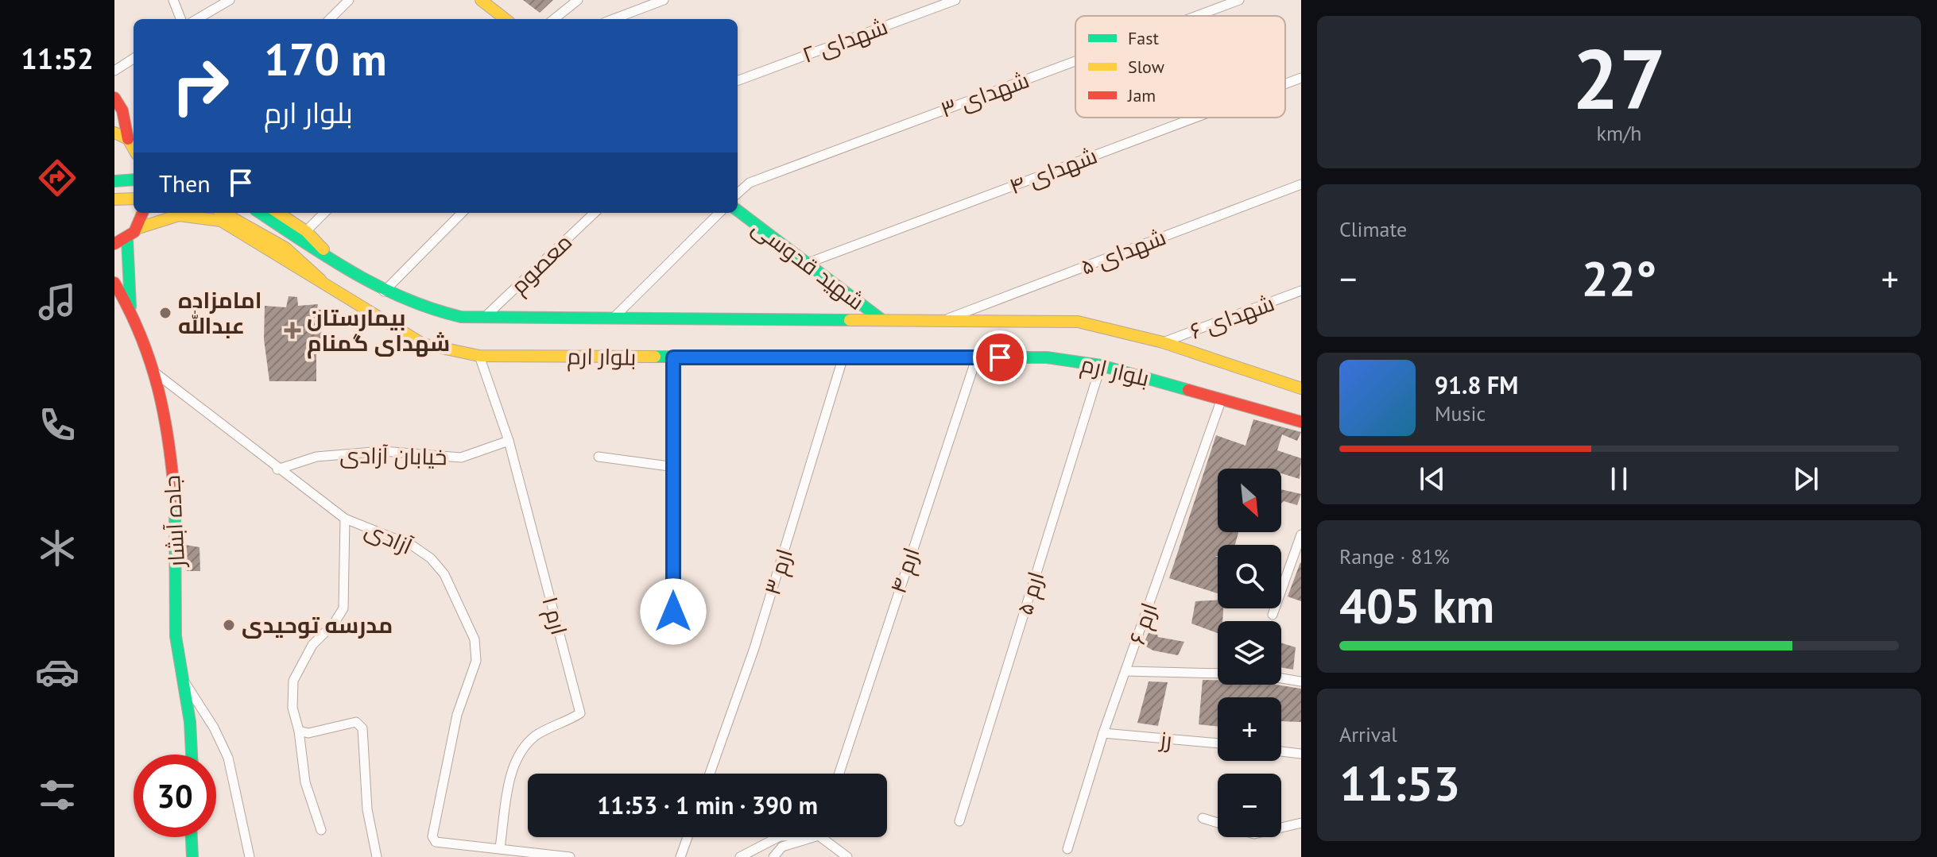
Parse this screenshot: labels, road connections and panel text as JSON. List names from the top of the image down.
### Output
{
  "streets": {
    "main road": ["شهید قدوسی", "بلوار ارم", "جاده آبشار"],
    "street": [
      "شهدای ۲",
      "شهدای ۳",
      "شهدای ۴",
      "شهدای ۵",
      "معصوم",
      "شهدای ۶",
      "خیابان آزادی",
      "آزادی",
      "ارم ۴",
      "ارم ۳",
      "ارم ۵",
      "ارم ۱",
      "ارم ۶",
      "رز"
    ]
  },
  "crossings": [
    ["شهدای ۴", "شهید قدوسی"],
    ["شهدای ۵", "بلوار ارم"],
    ["معصوم", "بلوار ارم"],
    ["شهید قدوسی", "بلوار ارم"],
    ["شهدای ۶", "بلوار ارم"],
    ["بلوار ارم", "ارم ۴"],
    ["بلوار ارم", "ارم ۳"],
    ["بلوار ارم", "ارم ۵"],
    ["بلوار ارم", "ارم ۱"],
    ["بلوار ارم", "ارم ۶"],
    ["خیابان آزادی", "آزادی"],
    ["خیابان آزادی", "ارم ۱"],
    ["جاده آبشار", "آزادی"],
    ["آزادی", "ارم ۱"],
    ["ارم ۶", "رز"]
  ],
  "places": {
    "other": ["امامزاده عبدالله", "مدرسه توحیدی"],
    "health": ["بیمارستان شهدای گمنام"]
  },
  "legend": ["Fast", "Slow", "Jam"],
  "north": "bottom right",
  "page": {
    "tabs": "11:52",
    "tile": [
      ["27", "km/h"],
      "Climate",
      ["Range · 81%", "405 km"],
      ["Arrival", "11:53"]
    ],
    "turn": ["170 m", "بلوار ارم"],
    "then": "Then",
    "heat": ["−", "22°", "+"],
    "song": ["91.8 FM", "Music"],
    "map_buttons": ["+", "−"],
    "limit": "30",
    "trip": "11:53 · 1 min · 390 m"
  }
}
